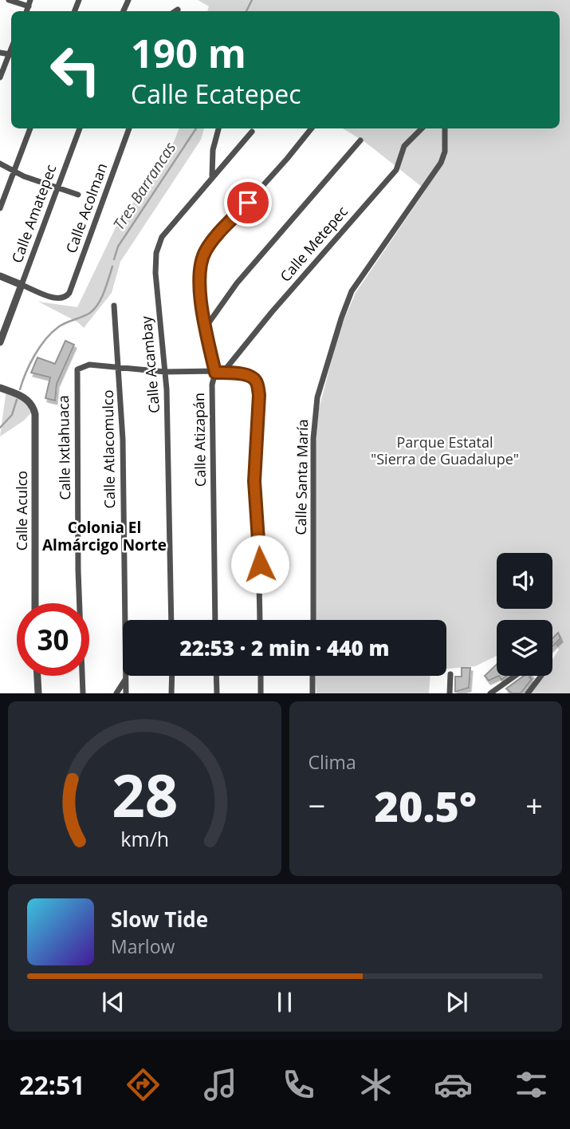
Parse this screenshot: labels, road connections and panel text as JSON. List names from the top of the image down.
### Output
{
  "streets": {
    "street": [
      "Calle Acolman",
      "Calle Amatepec",
      "Calle Metepec",
      "Calle Acambay",
      "Calle Atizapán",
      "Calle Ixtlahuaca",
      "Calle Atlacomulco",
      "Calle Santa María",
      "Calle Aculco"
    ]
  },
  "crossings": [
    ["Calle Acolman", "Calle Amatepec"],
    ["Calle Ixtlahuaca", "Calle Atlacomulco"]
  ],
  "districts": ["Colonia El Almárcigo Norte"],
  "water": ["Tres Barrancas"],
  "parks": ["Parque Estatal \"Sierra de Guadalupe\""],
  "page": {
    "turn": ["190 m", "Calle Ecatepec"],
    "limit": "30",
    "trip": "22:53 · 2 min · 440 m",
    "tile": "Clima",
    "heat": ["−", "20.5°", "+"],
    "song": ["Slow Tide", "Marlow"],
    "tabs": "22:51",
    "gauge": ["28", "km/h"]
  }
}
